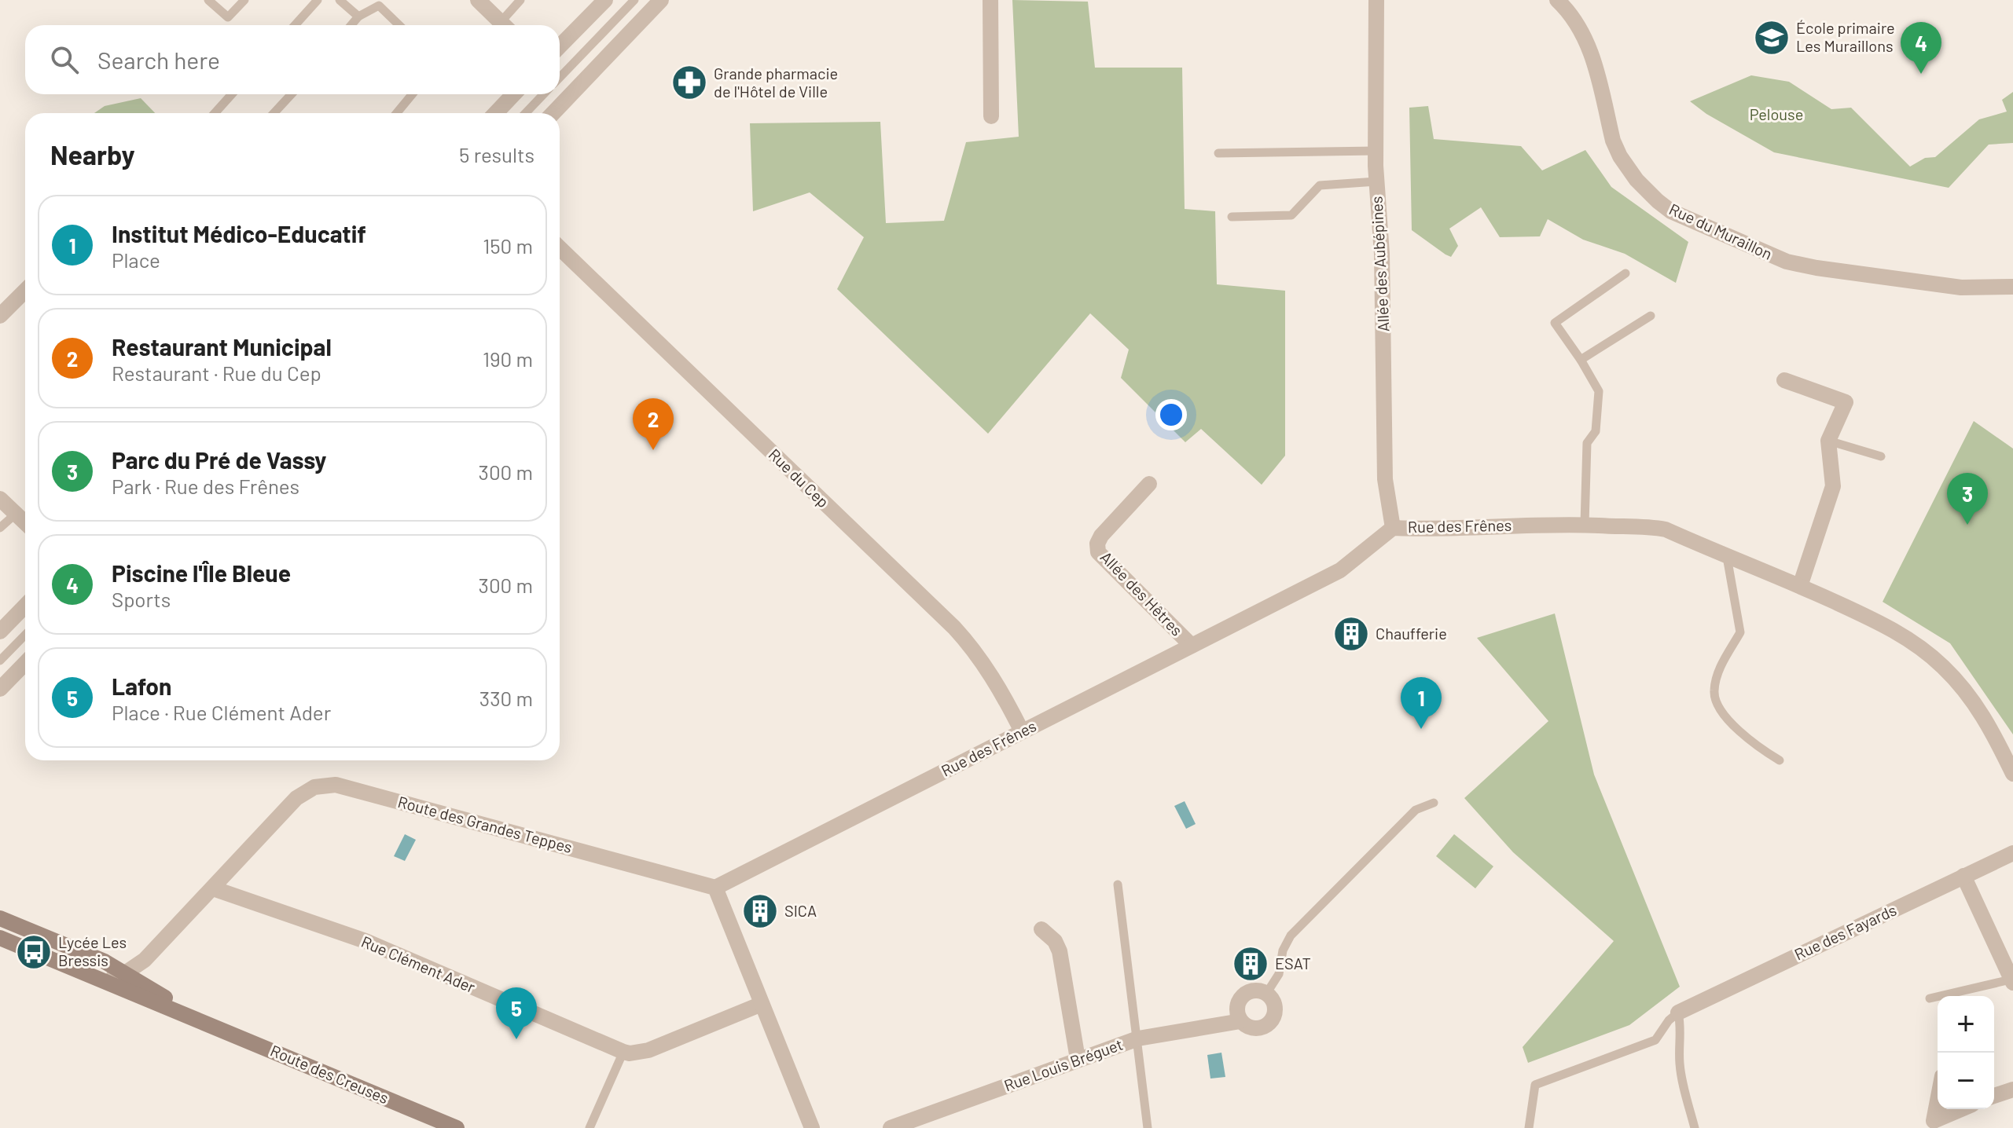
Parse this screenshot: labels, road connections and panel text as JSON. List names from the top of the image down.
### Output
{
  "streets": {
    "main road": ["Route des Creuses"],
    "street": [
      "Rue du Muraillon",
      "Allée des Aubépines",
      "Rue du Cep",
      "Rue des Frênes",
      "Allée des Hêtres",
      "Route des Grandes Teppes",
      "Rue des Fayards",
      "Rue Clément Ader",
      "Rue Louis Bréguet"
    ]
  },
  "crossings": [
    ["Allée des Aubépines", "Rue des Frênes"],
    ["Rue du Cep", "Rue des Frênes"],
    ["Rue des Frênes", "Allée des Hêtres"],
    ["Rue des Frênes", "Route des Grandes Teppes"],
    ["Route des Grandes Teppes", "Rue Clément Ader"],
    ["Route des Grandes Teppes", "Route des Creuses"]
  ],
  "parks": ["Pelouse"],
  "places": {
    "school or university": ["École primaire Les Muraillons"],
    "pharmacy": ["Grande pharmacie de l'Hôtel de Ville"],
    "building": ["Chaufferie", "SICA", "ESAT"],
    "bus stop": ["Lycée Les Bressis"]
  },
  "page": {
    "pins": [
      "4",
      "2",
      "3",
      "1",
      "5"
    ],
    "search": "Search here",
    "heading": ["Nearby", "5 results"],
    "list": [
      {
        "mark": "1",
        "name": "Institut Médico-Educatif",
        "note": "Place",
        "value": "150 m"
      },
      {
        "mark": "2",
        "name": "Restaurant Municipal",
        "note": "Restaurant · Rue du Cep",
        "value": "190 m"
      },
      {
        "mark": "3",
        "name": "Parc du Pré de Vassy",
        "note": "Park · Rue des Frênes",
        "value": "300 m"
      },
      {
        "mark": "4",
        "name": "Piscine l'Île Bleue",
        "note": "Sports",
        "value": "300 m"
      },
      {
        "mark": "5",
        "name": "Lafon",
        "note": "Place · Rue Clément Ader",
        "value": "330 m"
      }
    ],
    "map_buttons": ["+", "−"]
  }
}
